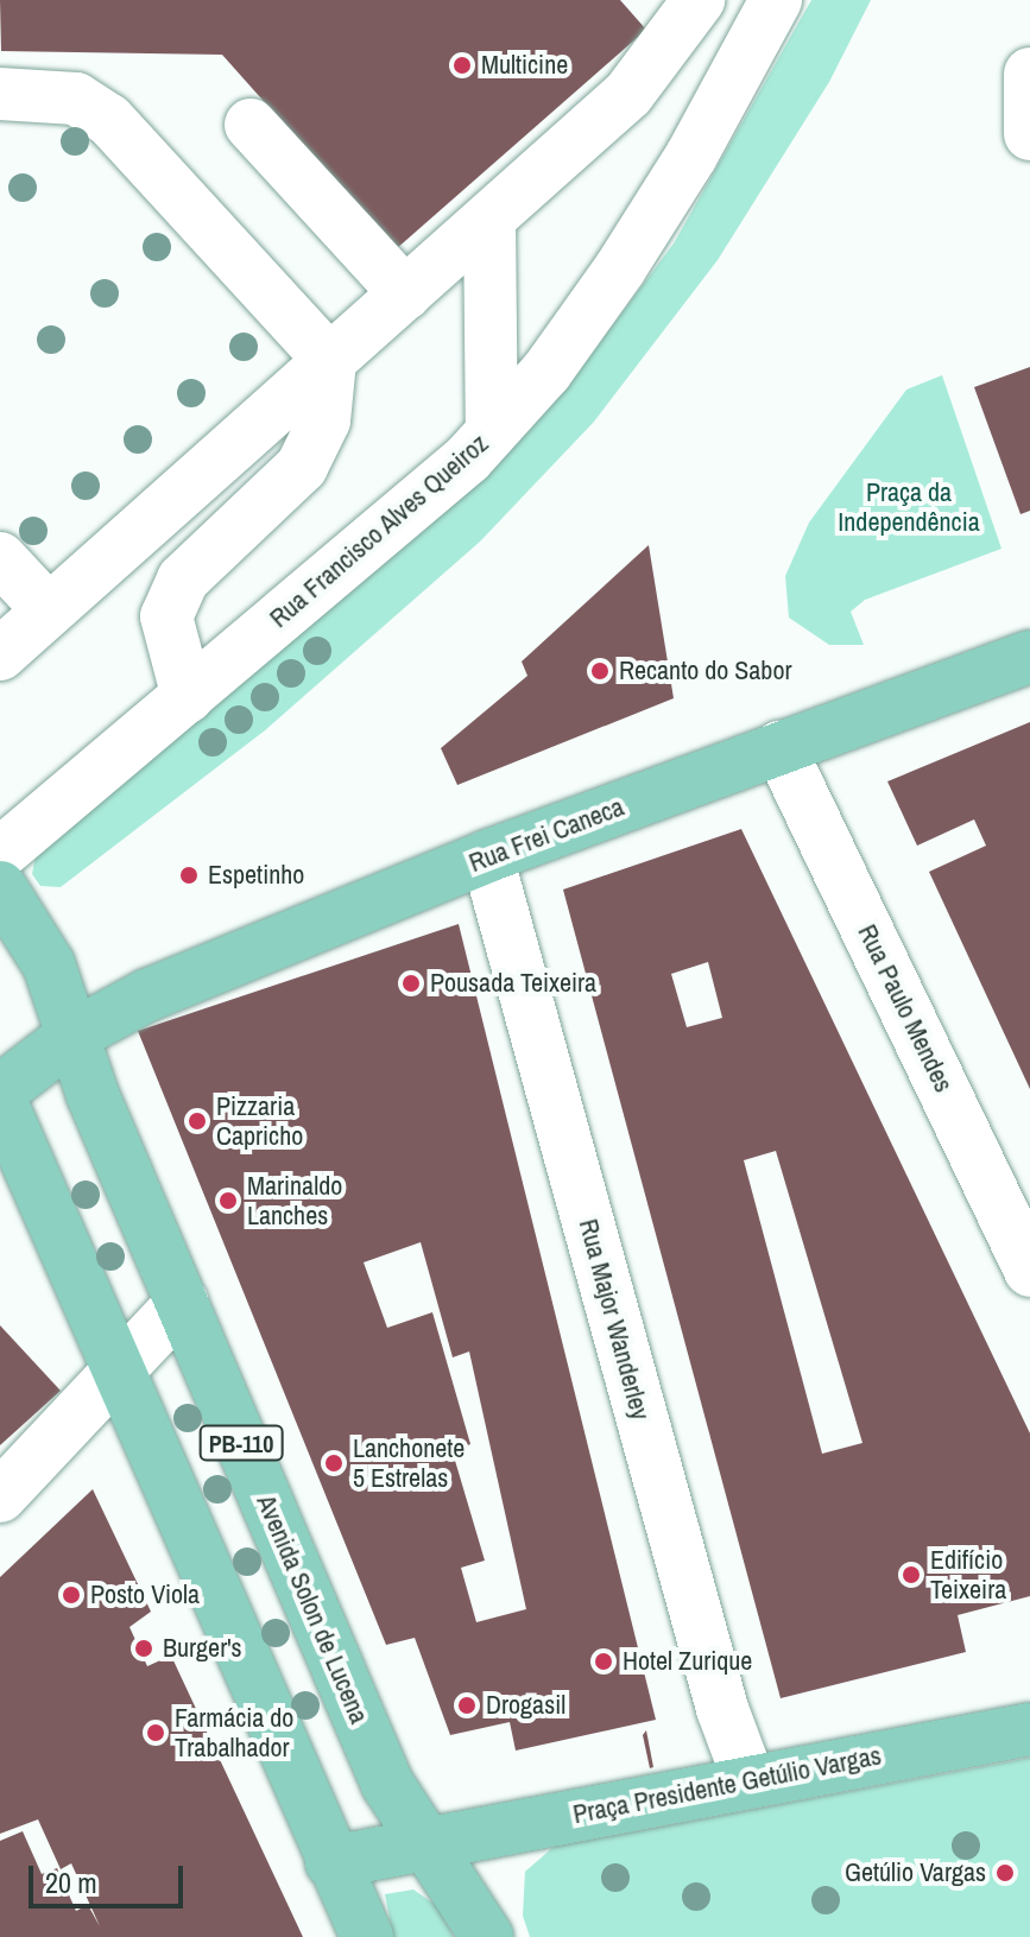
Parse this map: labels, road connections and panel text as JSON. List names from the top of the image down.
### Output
{
  "streets": {
    "main road": [
      "Rua Frei Caneca",
      "PB-110",
      "Avenida Solon de Lucena",
      "Praça Presidente Getúlio Vargas"
    ],
    "street": ["Rua Francisco Alves Queiroz", "Rua Paulo Mendes", "Rua Major Wanderley"]
  },
  "crossings": [
    ["Rua Frei Caneca", "Rua Paulo Mendes"],
    ["Rua Frei Caneca", "Rua Major Wanderley"],
    ["Rua Frei Caneca", "Avenida Solon de Lucena"],
    ["Rua Major Wanderley", "Praça Presidente Getúlio Vargas"],
    ["PB-110", "Praça Presidente Getúlio Vargas"],
    ["Avenida Solon de Lucena", "Praça Presidente Getúlio Vargas"]
  ],
  "parks": ["Praça da Independência"],
  "places": [
    "Multicine",
    "Recanto do Sabor",
    "Espetinho",
    "Pousada Teixeira",
    "Pizzaria Capricho",
    "Marinaldo Lanches",
    "Lanchonete 5 Estrelas",
    "Edifício Teixeira",
    "Posto Viola",
    "Burger's",
    "Hotel Zurique",
    "Drogasil",
    "Farmácia do Trabalhador",
    "Getúlio Vargas"
  ],
  "scale_bar": "20 m"
}
